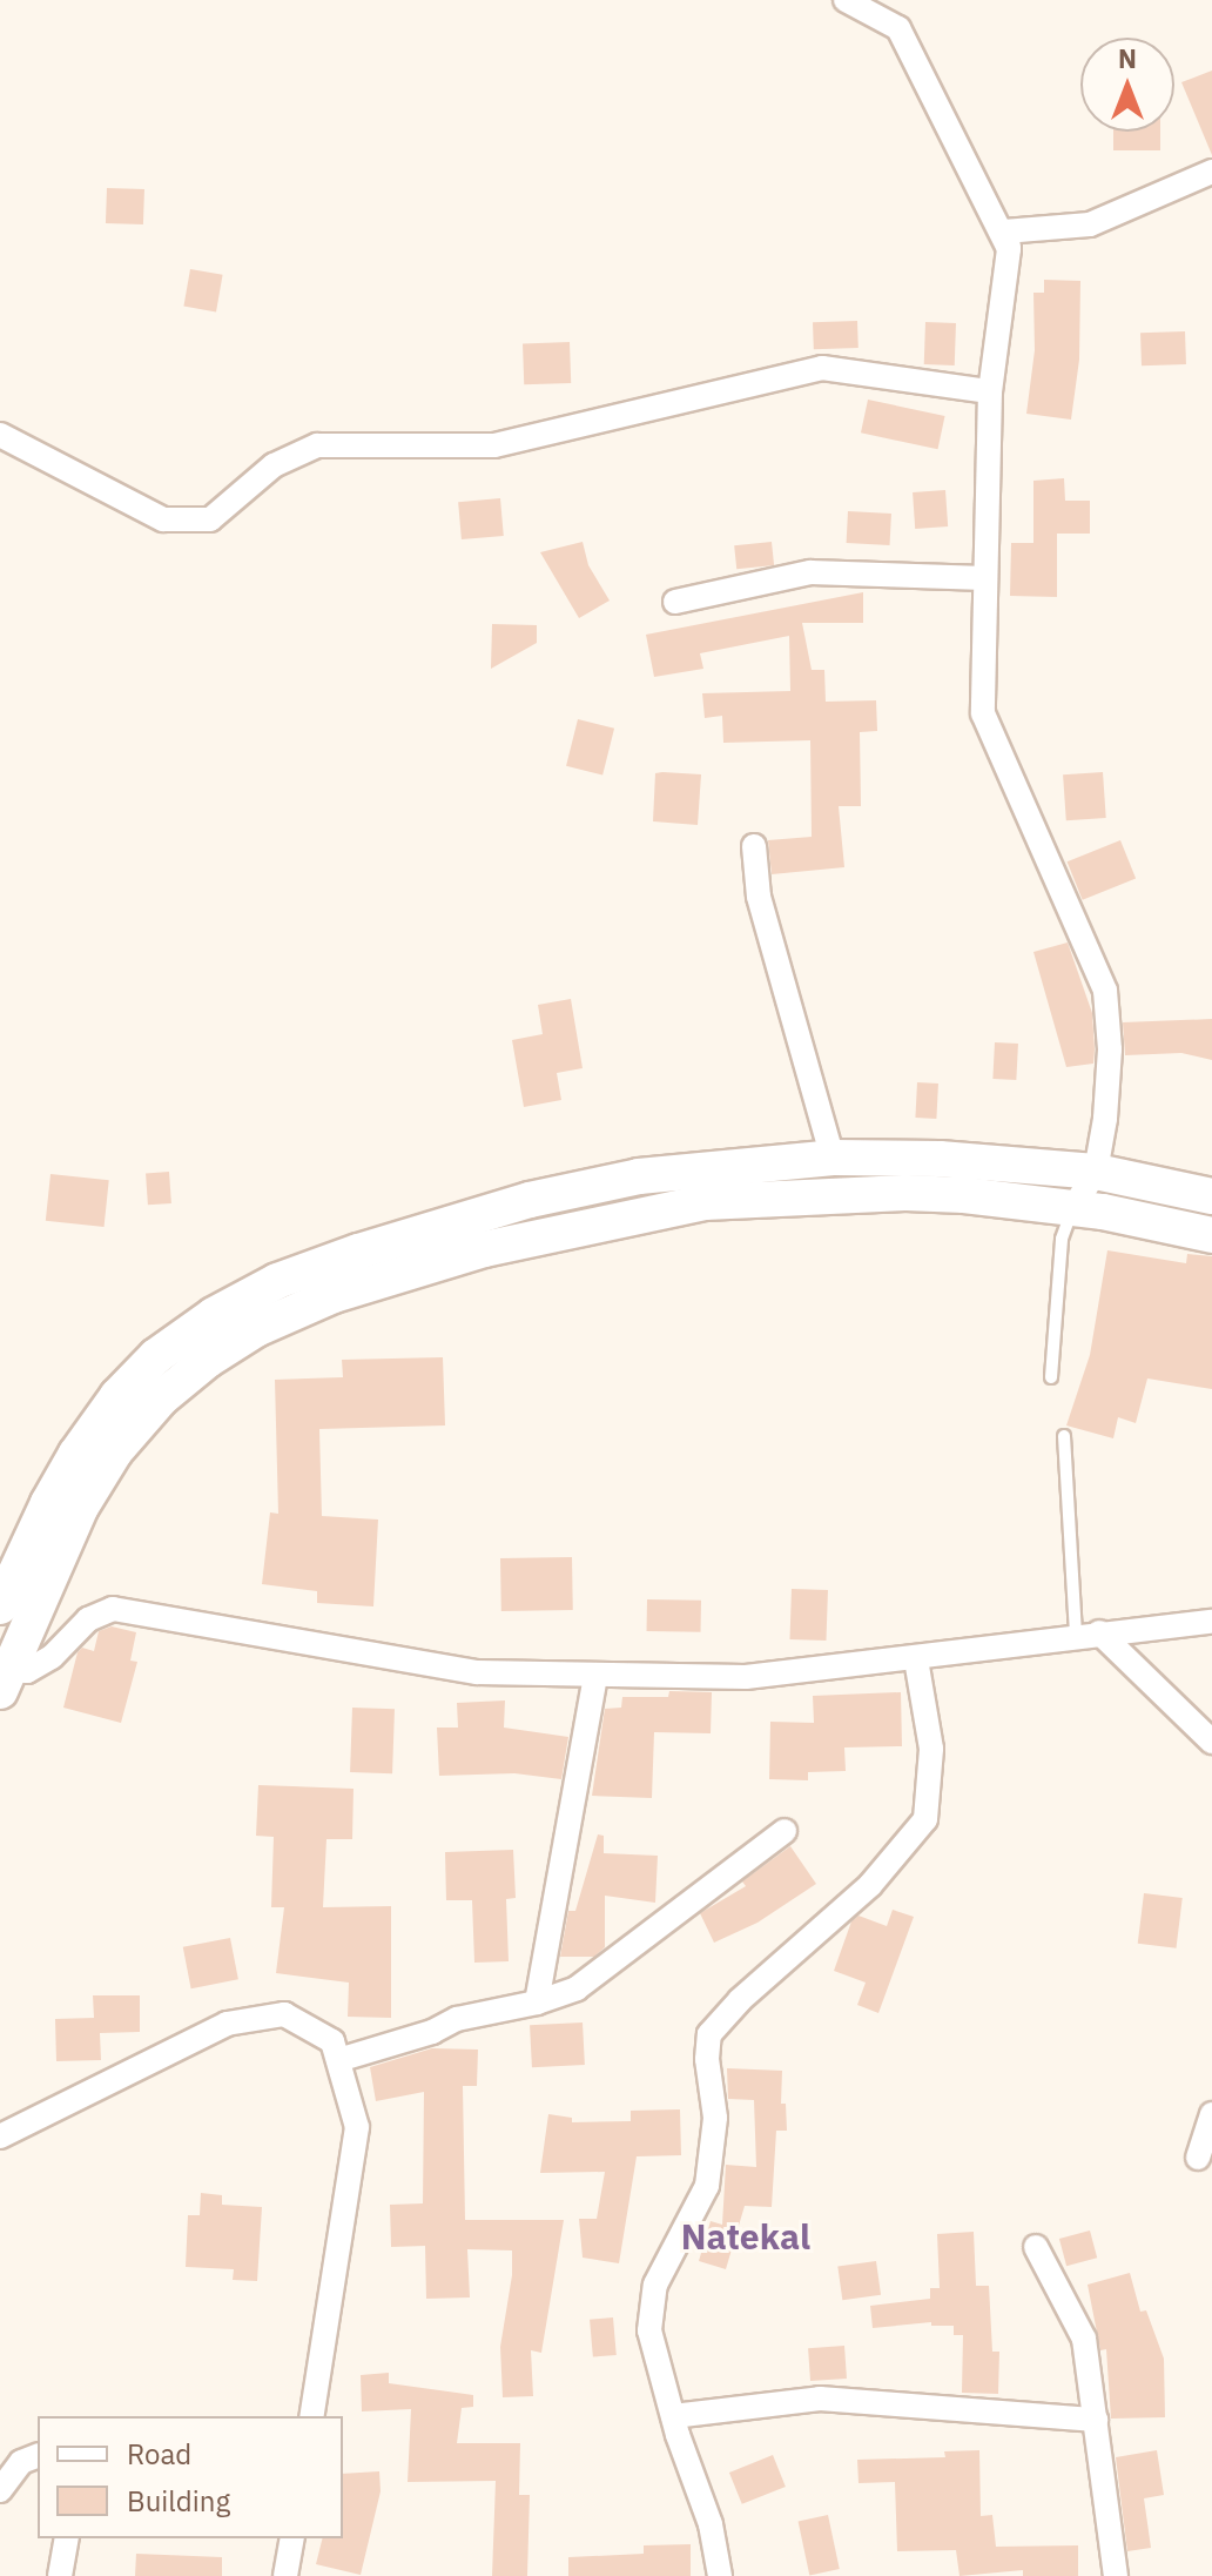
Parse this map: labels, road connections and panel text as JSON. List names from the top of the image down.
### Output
{
  "districts": ["Natekal"],
  "legend": ["Road", "Building"],
  "north": "top"
}
